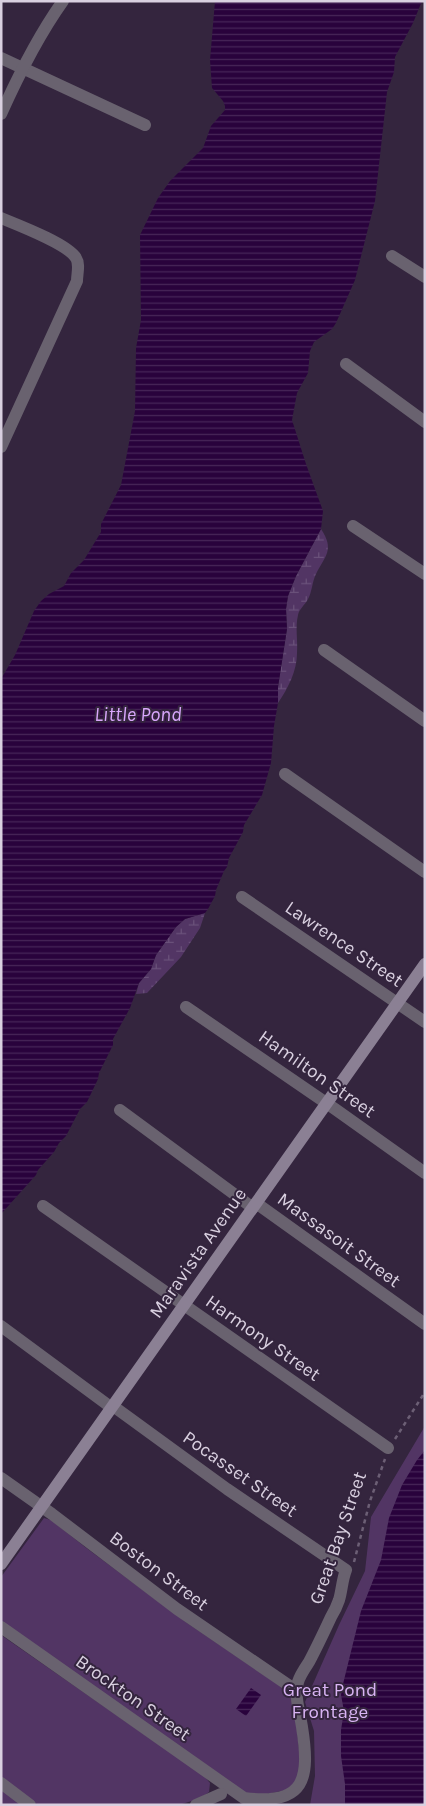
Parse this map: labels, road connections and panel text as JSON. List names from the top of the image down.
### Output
{
  "streets": {
    "main road": ["Maravista Avenue"],
    "street": [
      "Lawrence Street",
      "Hamilton Street",
      "Massasoit Street",
      "Harmony Street",
      "Pocasset Street",
      "Great Bay Street",
      "Boston Street",
      "Brockton Street"
    ]
  },
  "crossings": [
    ["Lawrence Street", "Maravista Avenue"],
    ["Hamilton Street", "Maravista Avenue"],
    ["Massasoit Street", "Maravista Avenue"],
    ["Maravista Avenue", "Harmony Street"],
    ["Maravista Avenue", "Pocasset Street"],
    ["Maravista Avenue", "Boston Street"],
    ["Harmony Street", "Great Bay Street"],
    ["Pocasset Street", "Great Bay Street"],
    ["Great Bay Street", "Boston Street"],
    ["Great Bay Street", "Brockton Street"]
  ],
  "water": ["Little Pond"],
  "parks": ["Great Pond Frontage"]
}
